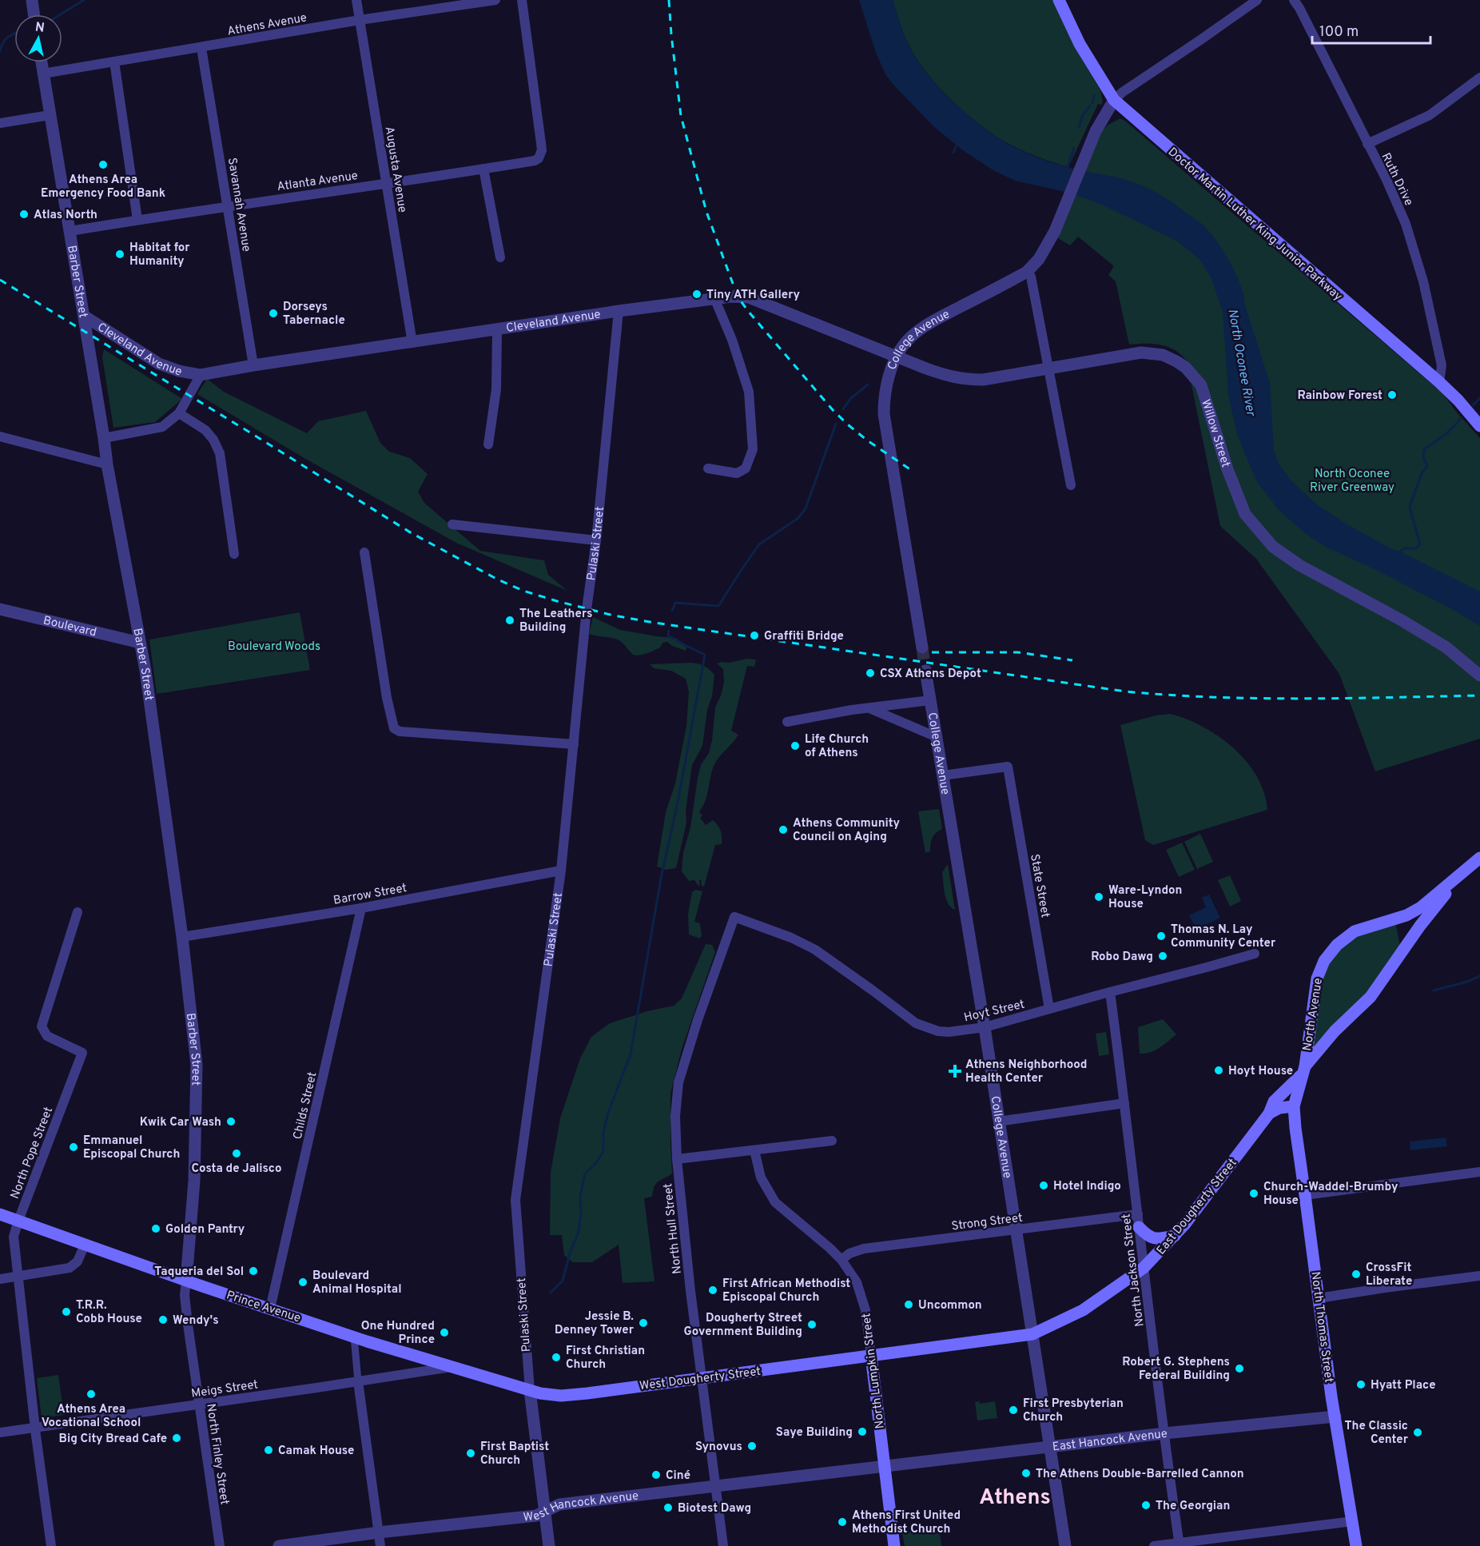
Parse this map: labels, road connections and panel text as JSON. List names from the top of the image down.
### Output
{
  "streets": {
    "main road": [
      "Doctor Martin Luther King Junior Parkway",
      "North Avenue",
      "East Dougherty Street",
      "Prince Avenue",
      "North Thomas Street",
      "North Lumpkin Street",
      "West Dougherty Street"
    ],
    "street": [
      "Athens Avenue",
      "Augusta Avenue",
      "Ruth Drive",
      "Atlanta Avenue",
      "Savannah Avenue",
      "Barber Street",
      "Cleveland Avenue",
      "College Avenue",
      "Willow Street",
      "Pulaski Street",
      "Boulevard",
      "State Street",
      "Barrow Street",
      "Hoyt Street",
      "Childs Street",
      "North Pope Street",
      "Strong Street",
      "North Hull Street",
      "North Jackson Street",
      "Meigs Street",
      "East Hancock Avenue",
      "North Finley Street",
      "West Hancock Avenue"
    ]
  },
  "crossings": [
    ["Athens Avenue", "Augusta Avenue"],
    ["Athens Avenue", "Savannah Avenue"],
    ["Athens Avenue", "Barber Street"],
    ["Augusta Avenue", "Atlanta Avenue"],
    ["Augusta Avenue", "Cleveland Avenue"],
    ["Ruth Drive", "Doctor Martin Luther King Junior Parkway"],
    ["Atlanta Avenue", "Savannah Avenue"],
    ["Atlanta Avenue", "Barber Street"],
    ["Savannah Avenue", "Cleveland Avenue"],
    ["Doctor Martin Luther King Junior Parkway", "College Avenue"],
    ["Barber Street", "Cleveland Avenue"],
    ["Barber Street", "Boulevard"],
    ["Barber Street", "Barrow Street"],
    ["Barber Street", "Prince Avenue"],
    ["Barber Street", "North Finley Street"],
    ["Cleveland Avenue", "College Avenue"],
    ["Cleveland Avenue", "Willow Street"],
    ["Cleveland Avenue", "Pulaski Street"],
    ["College Avenue", "Willow Street"],
    ["College Avenue", "State Street"],
    ["College Avenue", "Hoyt Street"],
    ["College Avenue", "East Dougherty Street"],
    ["College Avenue", "Strong Street"],
    ["College Avenue", "East Hancock Avenue"],
    ["Pulaski Street", "Barrow Street"],
    ["Pulaski Street", "Prince Avenue"],
    ["Pulaski Street", "West Dougherty Street"],
    ["Pulaski Street", "West Hancock Avenue"],
    ["State Street", "Hoyt Street"],
    ["Barrow Street", "Childs Street"],
    ["Hoyt Street", "North Hull Street"],
    ["Hoyt Street", "North Jackson Street"],
    ["North Avenue", "East Dougherty Street"],
    ["North Avenue", "North Thomas Street"],
    ["Childs Street", "Prince Avenue"],
    ["North Pope Street", "Prince Avenue"],
    ["North Pope Street", "Meigs Street"],
    ["East Dougherty Street", "North Jackson Street"],
    ["East Dougherty Street", "North Lumpkin Street"],
    ["East Dougherty Street", "West Dougherty Street"],
    ["Strong Street", "North Jackson Street"],
    ["Strong Street", "North Lumpkin Street"],
    ["North Hull Street", "West Dougherty Street"],
    ["North Hull Street", "West Hancock Avenue"],
    ["North Jackson Street", "East Hancock Avenue"],
    ["Prince Avenue", "West Dougherty Street"],
    ["Prince Avenue", "Meigs Street"],
    ["Prince Avenue", "North Finley Street"],
    ["North Thomas Street", "East Hancock Avenue"],
    ["North Lumpkin Street", "West Dougherty Street"],
    ["North Lumpkin Street", "East Hancock Avenue"],
    ["North Lumpkin Street", "West Hancock Avenue"],
    ["Meigs Street", "North Finley Street"],
    ["East Hancock Avenue", "West Hancock Avenue"]
  ],
  "districts": ["Athens"],
  "water": ["North Oconee River"],
  "parks": ["North Oconee River Greenway", "Boulevard Woods"],
  "places": {
    "other": [
      "Athens Area Emergency Food Bank",
      "Atlas North",
      "Habitat for Humanity",
      "Tiny ATH Gallery",
      "Dorseys Tabernacle",
      "Rainbow Forest",
      "The Leathers Building",
      "Graffiti Bridge",
      "CSX Athens Depot",
      "Life Church of Athens",
      "Athens Community Council on Aging",
      "Ware-Lyndon House",
      "Thomas N. Lay Community Center",
      "Robo Dawg",
      "Hoyt House",
      "Kwik Car Wash",
      "Emmanuel Episcopal Church",
      "Costa de Jalisco",
      "Hotel Indigo",
      "Church-Waddel-Brumby House",
      "Golden Pantry",
      "Taqueria del Sol",
      "CrossFit Liberate",
      "Boulevard Animal Hospital",
      "First African Methodist Episcopal Church",
      "Uncommon",
      "T.R.R. Cobb House",
      "Wendy's",
      "Jessie B. Denney Tower",
      "Dougherty Street Government Building",
      "One Hundred Prince",
      "First Christian Church",
      "Robert G. Stephens Federal Building",
      "Hyatt Place",
      "Athens Area Vocational School",
      "First Presbyterian Church",
      "Saye Building",
      "The Classic Center",
      "Big City Bread Cafe",
      "Synovus",
      "Camak House",
      "First Baptist Church",
      "The Athens Double-Barrelled Cannon",
      "Ciné",
      "The Georgian",
      "Biotest Dawg",
      "Athens First United Methodist Church"
    ],
    "health": ["Athens Neighborhood Health Center"]
  },
  "scale_bar": "100 m",
  "north": "top"
}
